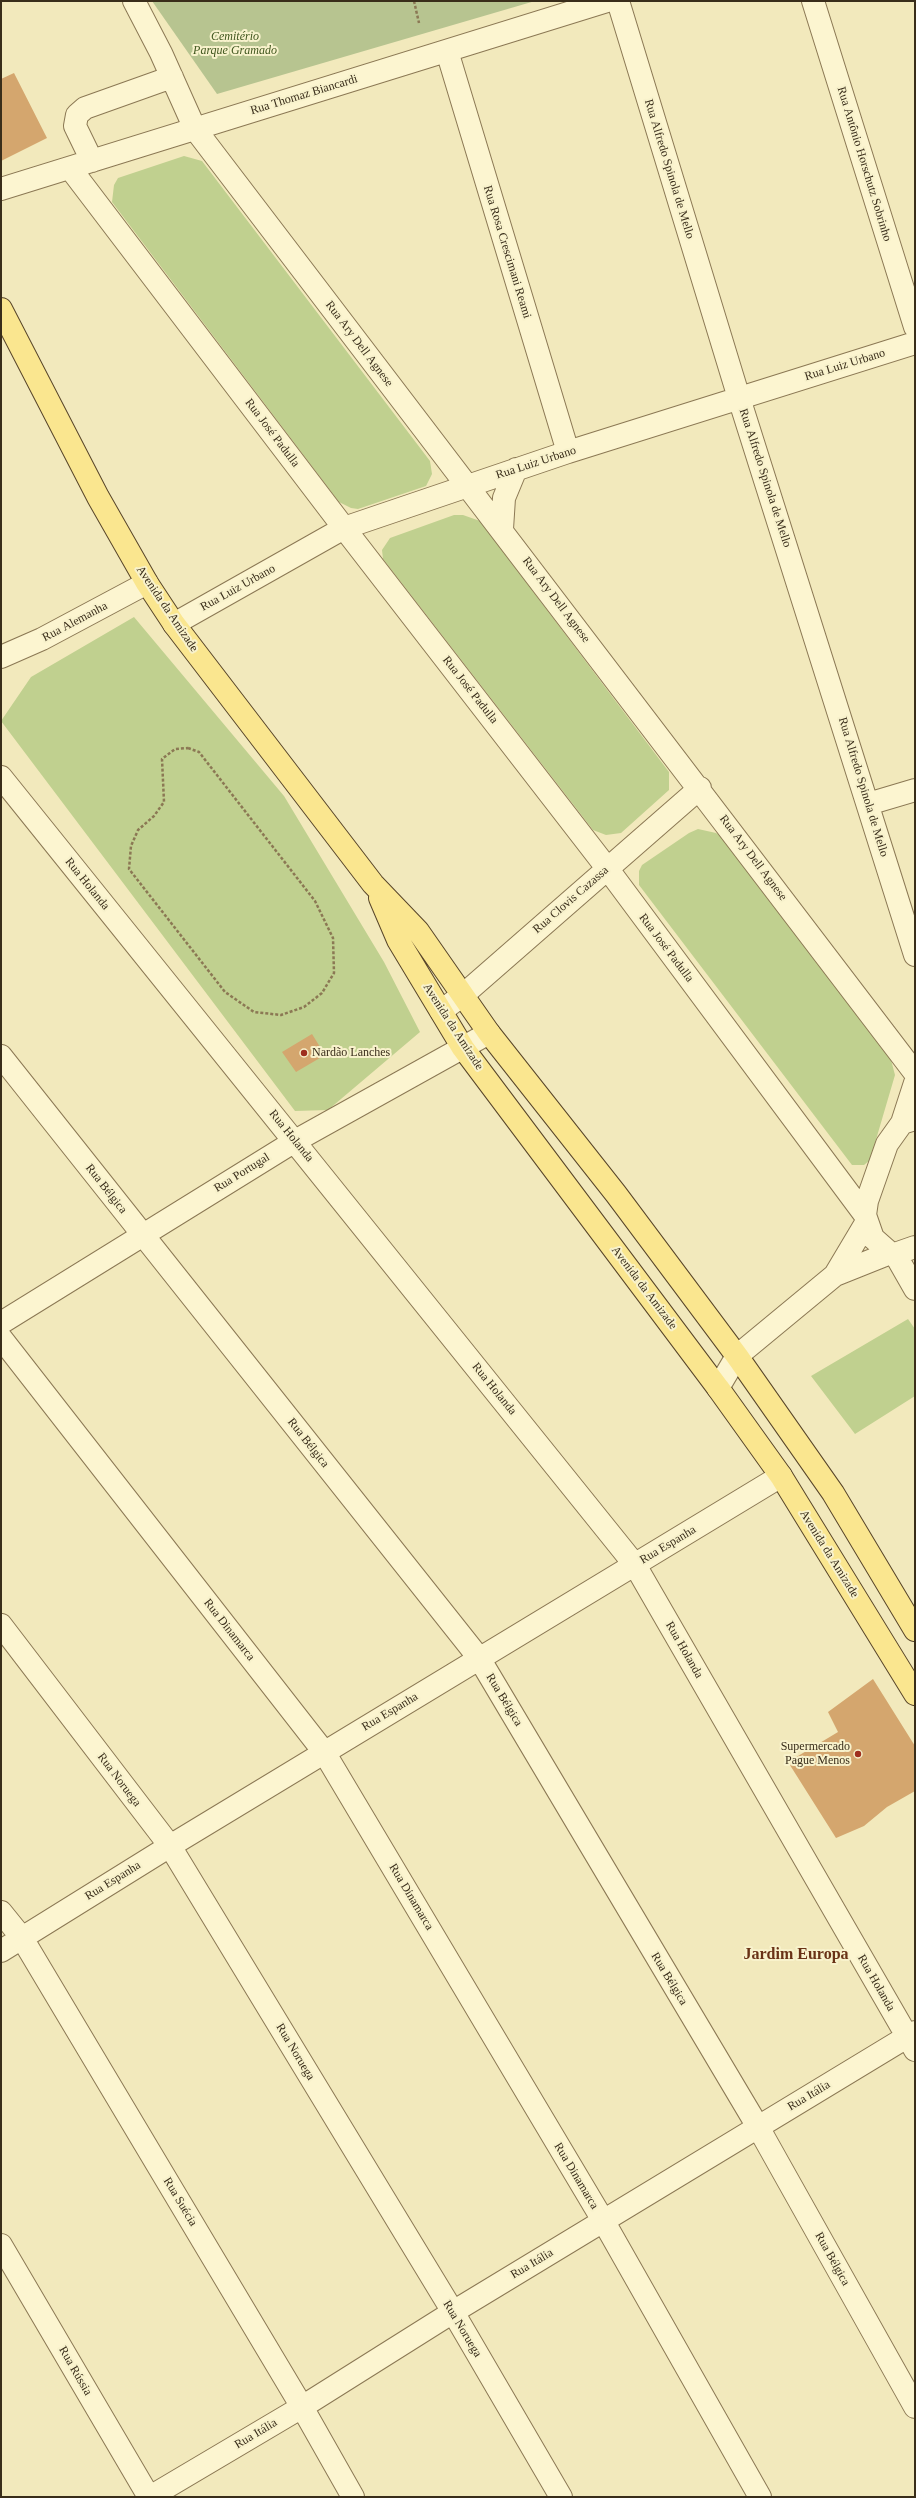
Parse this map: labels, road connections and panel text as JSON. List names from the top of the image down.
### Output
{
  "streets": {
    "main road": ["Avenida da Amizade"],
    "street": [
      "Rua Thomaz Biancardi",
      "Rua Antônio Horschutz Sobrinho",
      "Rua Alfredo Spinola de Mello",
      "Rua Rosa Crescimani Reami",
      "Rua Ary Dell Agnese",
      "Rua Luiz Urbano",
      "Rua José Padulla",
      "Rua Alemanha",
      "Rua Holanda",
      "Rua Clovis Cazassa",
      "Rua Portugal",
      "Rua Bélgica",
      "Rua Espanha",
      "Rua Dinamarca",
      "Rua Noruega",
      "Rua Itália",
      "Rua Suécia",
      "Rua Rússia"
    ]
  },
  "crossings": [
    ["Rua Thomaz Biancardi", "Rua Rosa Crescimani Reami"],
    ["Rua Thomaz Biancardi", "Rua Ary Dell Agnese"],
    ["Rua Thomaz Biancardi", "Rua José Padulla"],
    ["Rua Alfredo Spinola de Mello", "Rua Luiz Urbano"],
    ["Rua Rosa Crescimani Reami", "Rua Luiz Urbano"],
    ["Rua Ary Dell Agnese", "Rua Luiz Urbano"],
    ["Rua Ary Dell Agnese", "Rua Clovis Cazassa"],
    ["Rua Luiz Urbano", "Rua José Padulla"],
    ["Rua Luiz Urbano", "Avenida da Amizade"],
    ["Rua José Padulla", "Rua Clovis Cazassa"],
    ["Avenida da Amizade", "Rua Alemanha"],
    ["Avenida da Amizade", "Rua Clovis Cazassa"],
    ["Avenida da Amizade", "Rua Portugal"],
    ["Avenida da Amizade", "Rua Espanha"],
    ["Rua Holanda", "Rua Portugal"],
    ["Rua Holanda", "Rua Espanha"],
    ["Rua Holanda", "Rua Itália"],
    ["Rua Portugal", "Rua Bélgica"],
    ["Rua Bélgica", "Rua Espanha"],
    ["Rua Bélgica", "Rua Itália"],
    ["Rua Espanha", "Rua Dinamarca"],
    ["Rua Espanha", "Rua Noruega"],
    ["Rua Espanha", "Rua Suécia"],
    ["Rua Dinamarca", "Rua Itália"],
    ["Rua Noruega", "Rua Itália"],
    ["Rua Itália", "Rua Suécia"],
    ["Rua Itália", "Rua Rússia"]
  ],
  "districts": ["Jardim Europa"],
  "parks": ["Cemitério Parque Gramado"],
  "places": ["Nardão Lanches", "Supermercado Pague Menos"]
}
